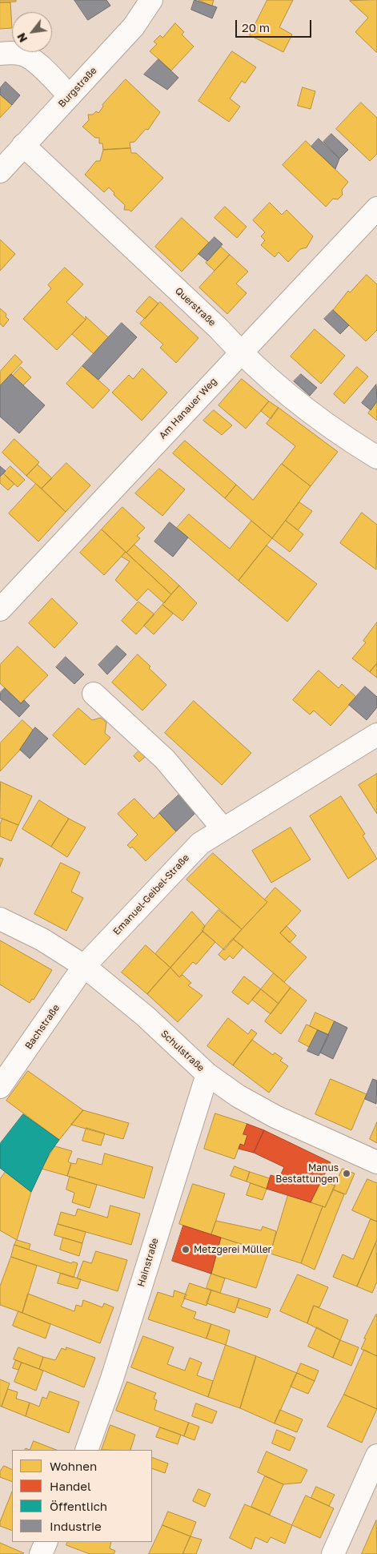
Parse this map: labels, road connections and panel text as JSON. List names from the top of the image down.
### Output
{
  "streets": {
    "street": [
      "Burgstraße",
      "Querstraße",
      "Am Hanauer Weg",
      "Emanuel-Geibel-Straße",
      "Bachstraße",
      "Schulstraße",
      "Hainstraße"
    ]
  },
  "crossings": [
    ["Burgstraße", "Querstraße"],
    ["Querstraße", "Am Hanauer Weg"],
    ["Emanuel-Geibel-Straße", "Bachstraße"],
    ["Emanuel-Geibel-Straße", "Schulstraße"],
    ["Bachstraße", "Schulstraße"],
    ["Schulstraße", "Hainstraße"]
  ],
  "places": ["Manus Bestattungen", "Metzgerei Müller"],
  "legend": [
    "Wohnen",
    "Handel",
    "Öffentlich",
    "Industrie"
  ],
  "scale_bar": "20 m",
  "north": "bottom left"
}
